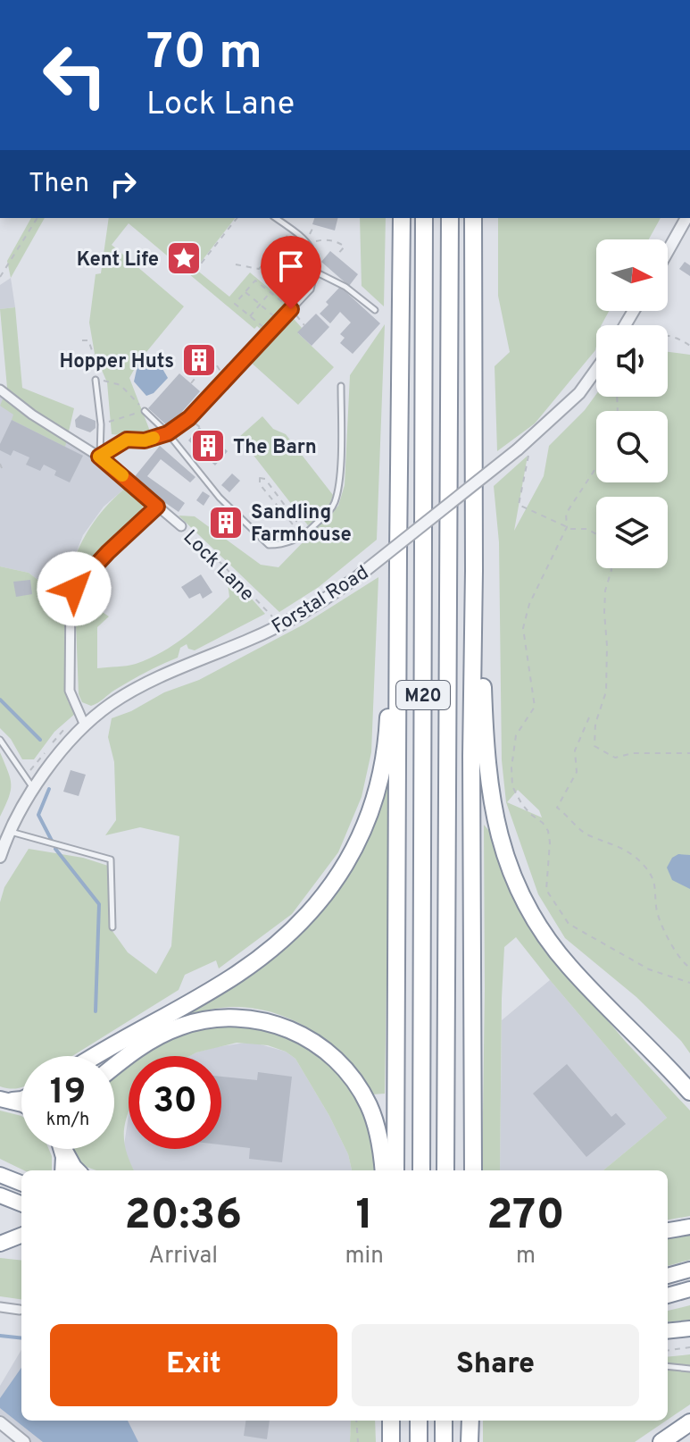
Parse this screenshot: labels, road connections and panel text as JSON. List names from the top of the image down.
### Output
{
  "streets": {
    "highway": ["M20"],
    "street": ["Lock Lane", "Forstal Road"]
  },
  "crossings": [
    ["Lock Lane", "Forstal Road"]
  ],
  "places": {
    "place": ["Kent Life"],
    "building": ["Hopper Huts", "The Barn", "Sandling Farmhouse"]
  },
  "north": "right",
  "page": {
    "turn": ["70 m", "Lock Lane"],
    "then": "Then",
    "speed": "19 km/h",
    "limit": "30",
    "eta": [
      "20:36",
      "Arrival",
      "1",
      "min",
      "270",
      "m"
    ],
    "buttons": ["Exit", "Share"]
  }
}
